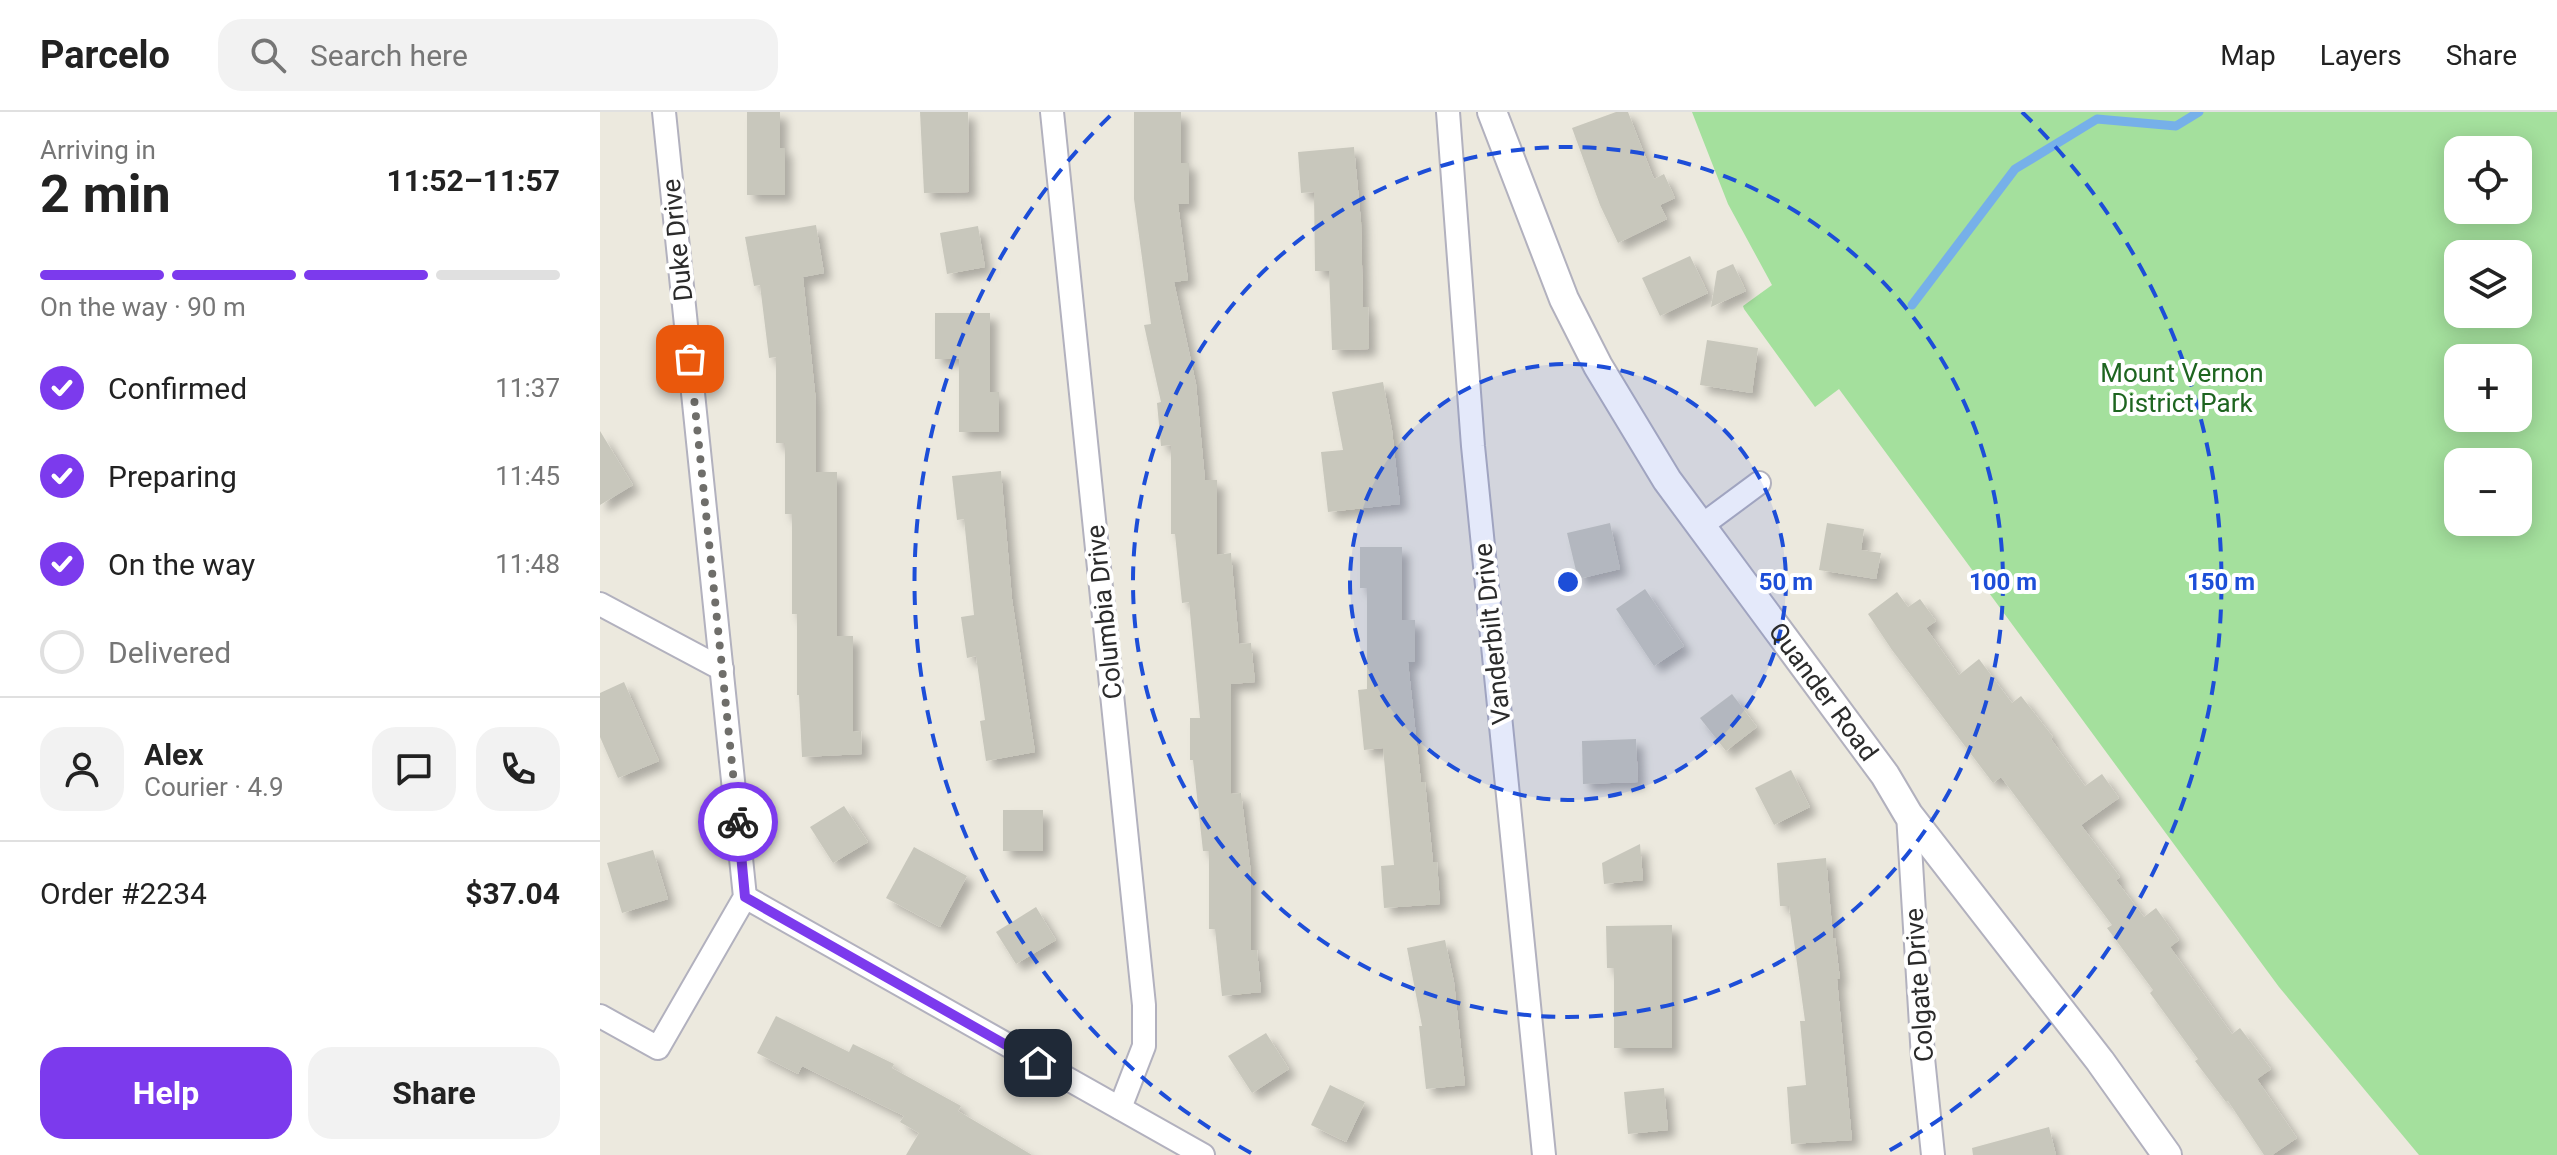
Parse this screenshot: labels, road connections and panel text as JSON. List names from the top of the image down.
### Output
{
  "streets": {
    "street": [
      "Duke Drive",
      "Columbia Drive",
      "Vanderbilt Drive",
      "Quander Road",
      "Colgate Drive"
    ]
  },
  "crossings": [
    ["Quander Road", "Colgate Drive"]
  ],
  "parks": ["Mount Vernon District Park"],
  "page": {
    "header": "Parcelo",
    "search": "Search here",
    "nav": ["Map", "Layers", "Share"],
    "heading": ["2 min", "Arriving in", "11:52–11:57"],
    "panel": [
      "Alex",
      "Courier · 4.9",
      "Order #2234",
      "$37.04"
    ],
    "map_buttons": ["+", "−"],
    "bar": "On the way · 90 m",
    "list": [
      ["Confirmed", "11:37"],
      ["Preparing", "11:45"],
      ["On the way", "11:48"],
      "Delivered"
    ],
    "buttons": ["Help", "Share"]
  },
  "rings": ["50 m", "100 m", "150 m"]
}
